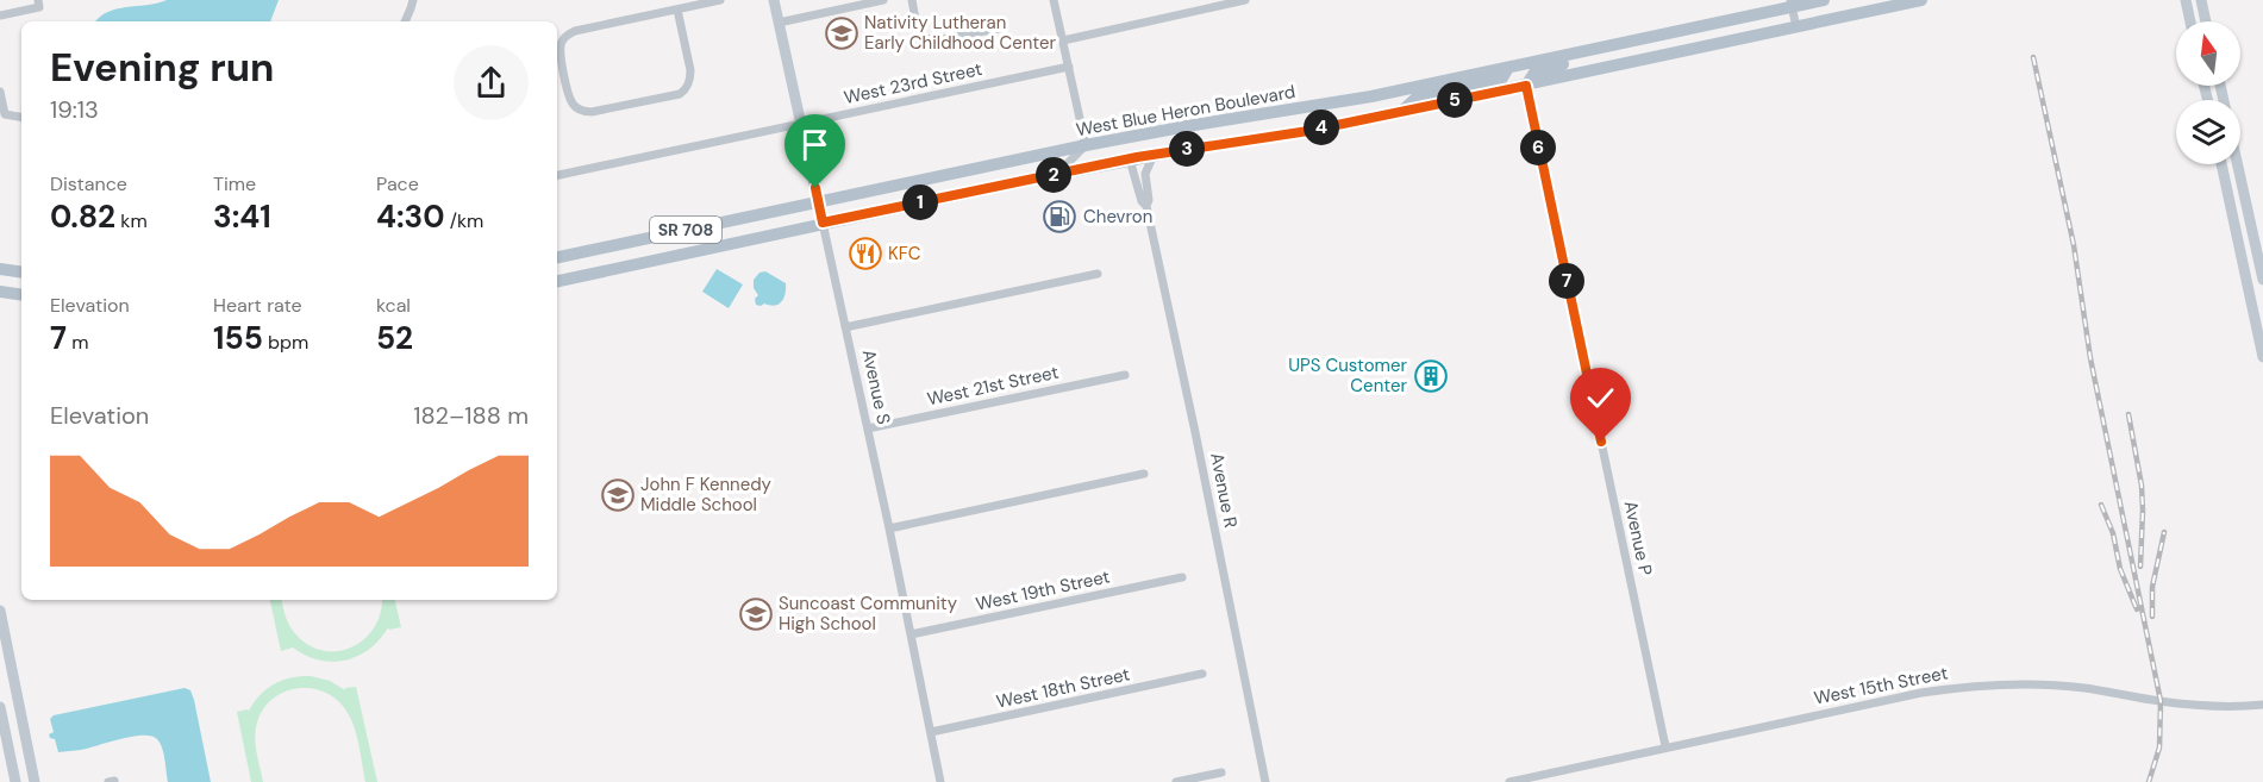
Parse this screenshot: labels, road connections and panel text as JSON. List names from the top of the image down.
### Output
{
  "streets": {
    "main road": ["West Blue Heron Boulevard", "SR 708", "Avenue S"],
    "street": [
      "West 23rd Street",
      "West 21st Street",
      "Avenue R",
      "Avenue P",
      "West 19th Street",
      "West 15th Street",
      "West 18th Street"
    ]
  },
  "crossings": [
    ["West 23rd Street", "Avenue S"],
    ["West Blue Heron Boulevard", "Avenue S"],
    ["SR 708", "Avenue S"],
    ["SR 708", "Avenue R"],
    ["SR 708", "Avenue P"],
    ["West 21st Street", "Avenue S"],
    ["Avenue S", "West 19th Street"],
    ["Avenue S", "West 18th Street"],
    ["Avenue P", "West 15th Street"]
  ],
  "places": {
    "school or university": ["Nativity Lutheran Early Childhood Center", "John F Kennedy Middle School", "Suncoast Community High School"],
    "fuel station": ["Chevron"],
    "restaurant": ["KFC"],
    "building": ["UPS Customer Center"]
  },
  "north": "top",
  "page": {
    "heading": ["Evening run", "19:13"],
    "pins": [
      "5",
      "4",
      "6",
      "3",
      "2",
      "1",
      "7"
    ],
    "stats": [
      ["Distance", "0.82 km"],
      ["Time", "3:41"],
      ["Pace", "4:30 /km"],
      ["Elevation", "7 m"],
      ["Heart rate", "155 bpm"],
      ["kcal", "52"]
    ],
    "chart": ["Elevation", "182–188 m"]
  }
}
